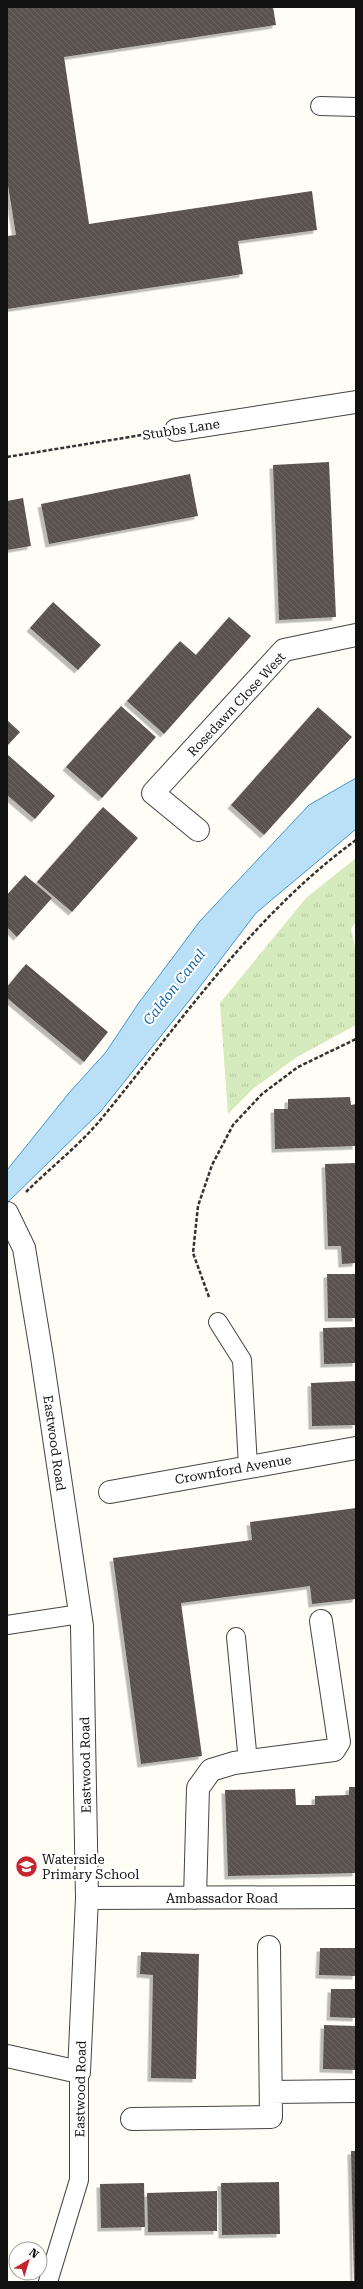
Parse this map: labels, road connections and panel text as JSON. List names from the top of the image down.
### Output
{
  "streets": {
    "street": [
      "Stubbs Lane",
      "Rosedawn Close West",
      "Eastwood Road",
      "Crownford Avenue",
      "Ambassador Road"
    ]
  },
  "crossings": [
    ["Eastwood Road", "Ambassador Road"]
  ],
  "water": ["Caldon Canal"],
  "places": {
    "school or university": ["Waterside Primary School"]
  },
  "north": "top right"
}
